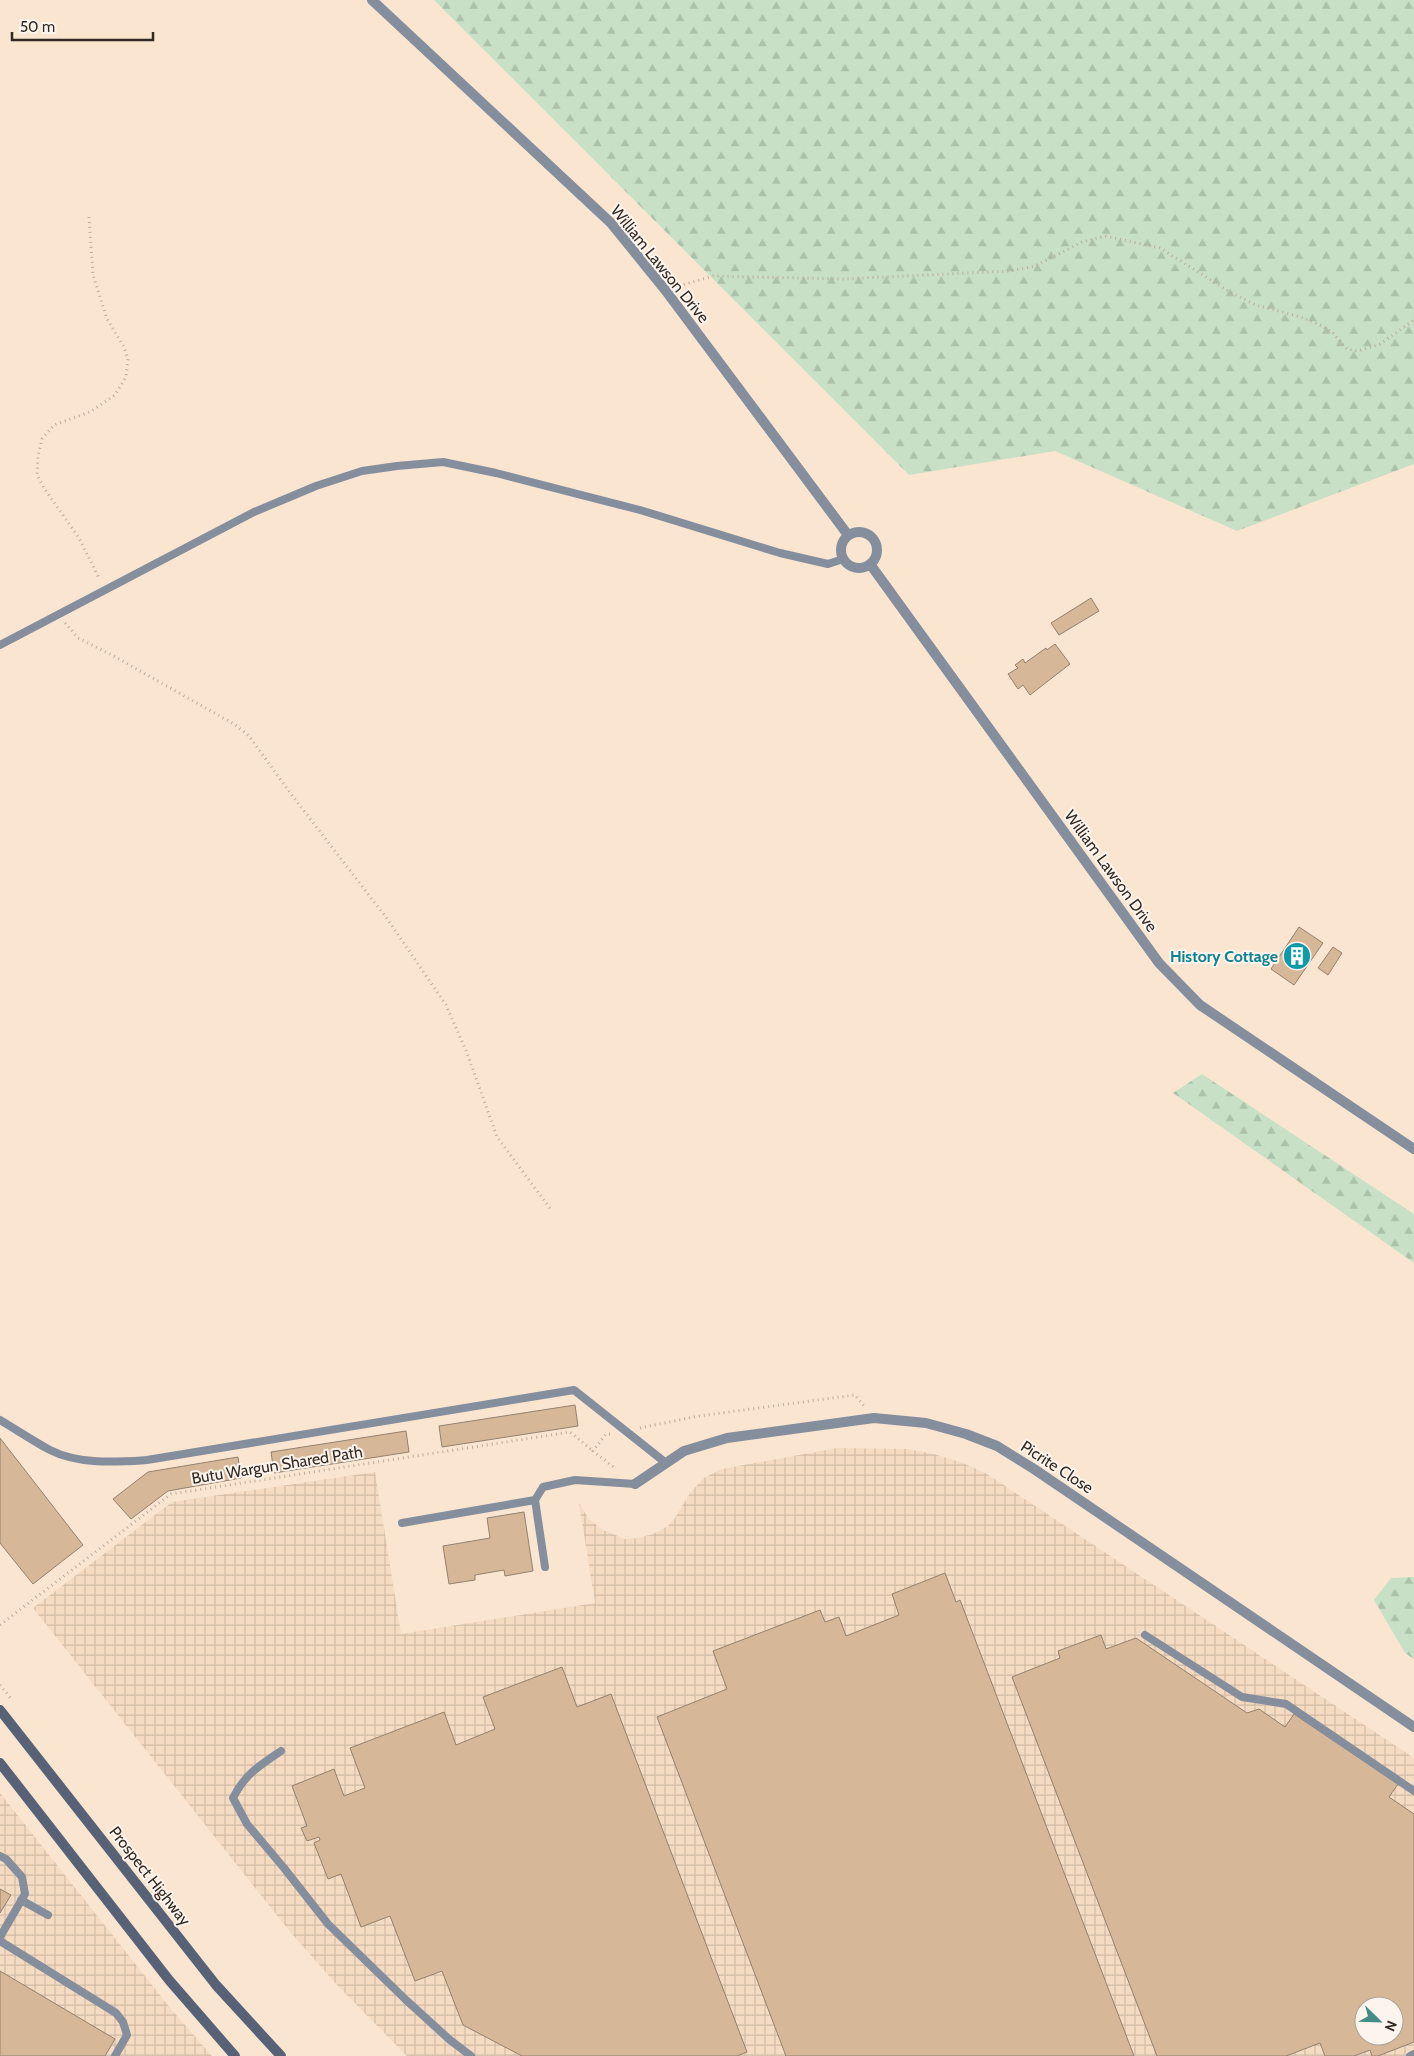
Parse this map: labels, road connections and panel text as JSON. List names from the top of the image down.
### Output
{
  "streets": {
    "main road": ["Prospect Highway"],
    "street": ["William Lawson Drive", "Picrite Close"],
    "path": ["Butu Wargun Shared Path"]
  },
  "crossings": [
    ["Butu Wargun Shared Path", "Picrite Close"]
  ],
  "places": {
    "building": ["History Cottage"]
  },
  "scale_bar": "50 m",
  "north": "bottom right"
}
